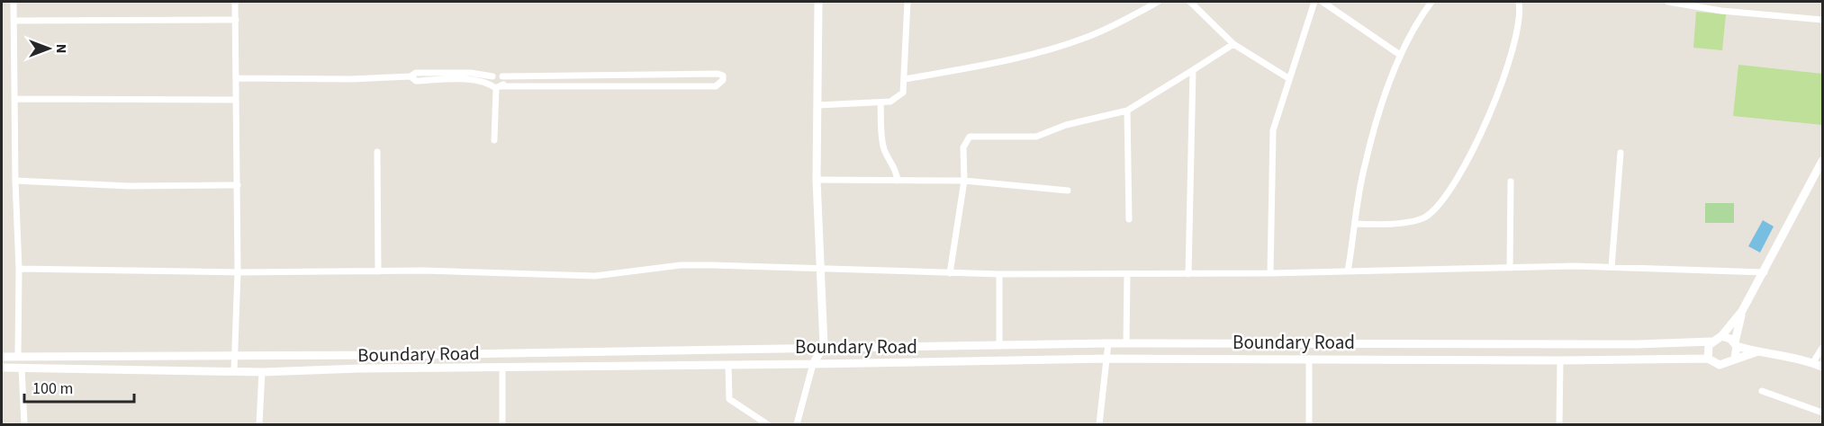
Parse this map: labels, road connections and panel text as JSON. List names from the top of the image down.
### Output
{
  "streets": {
    "main road": ["Boundary Road"]
  },
  "scale_bar": "100 m",
  "north": "right"
}
